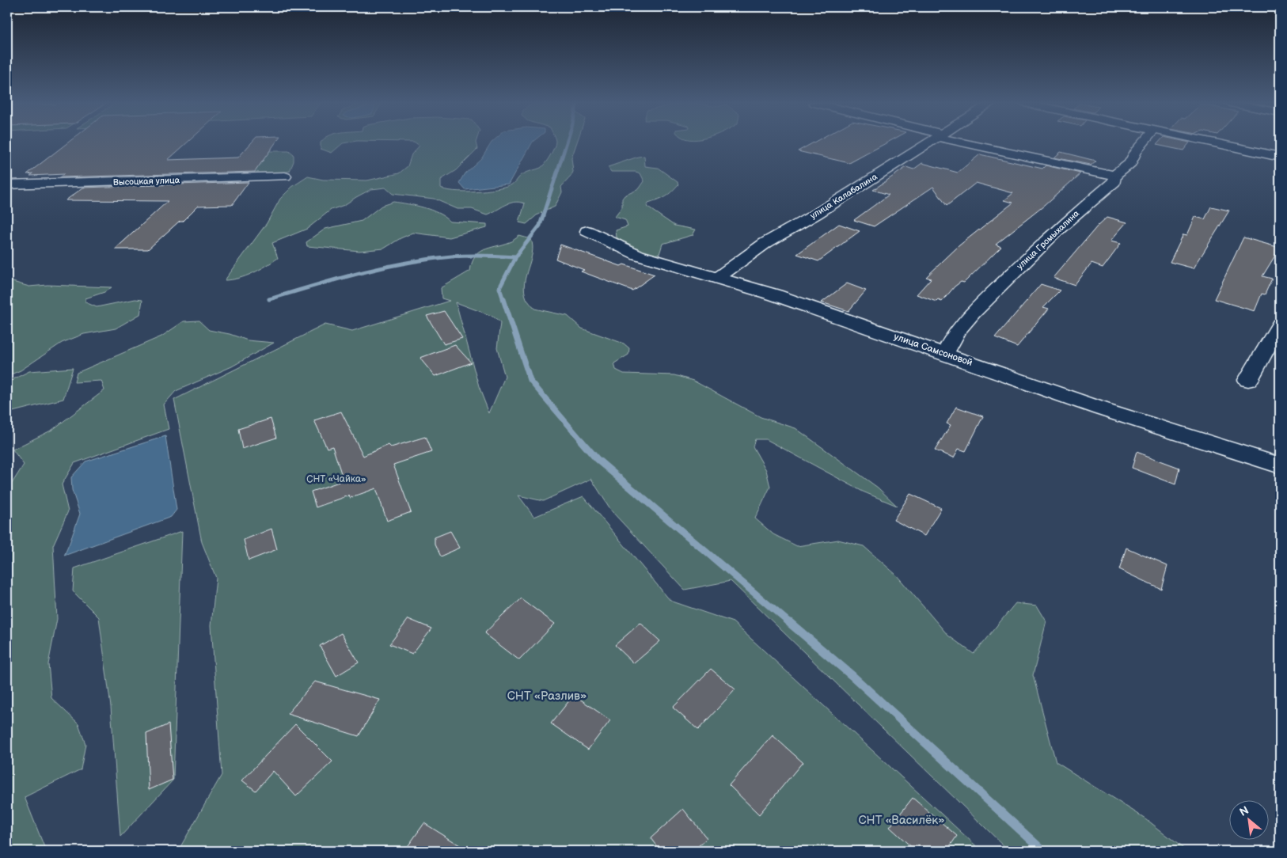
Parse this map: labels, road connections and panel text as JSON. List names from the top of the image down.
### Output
{
  "streets": {
    "street": [
      "Высоцкая улица",
      "улица Калабалина",
      "улица Громыхалина",
      "улица Самсоновой"
    ]
  },
  "crossings": [
    ["улица Калабалина", "улица Самсоновой"],
    ["улица Громыхалина", "улица Самсоновой"]
  ],
  "parks": ["СНТ «Чайка»", "СНТ «Разлив»", "СНТ «Василёк»"],
  "north": "top left"
}
